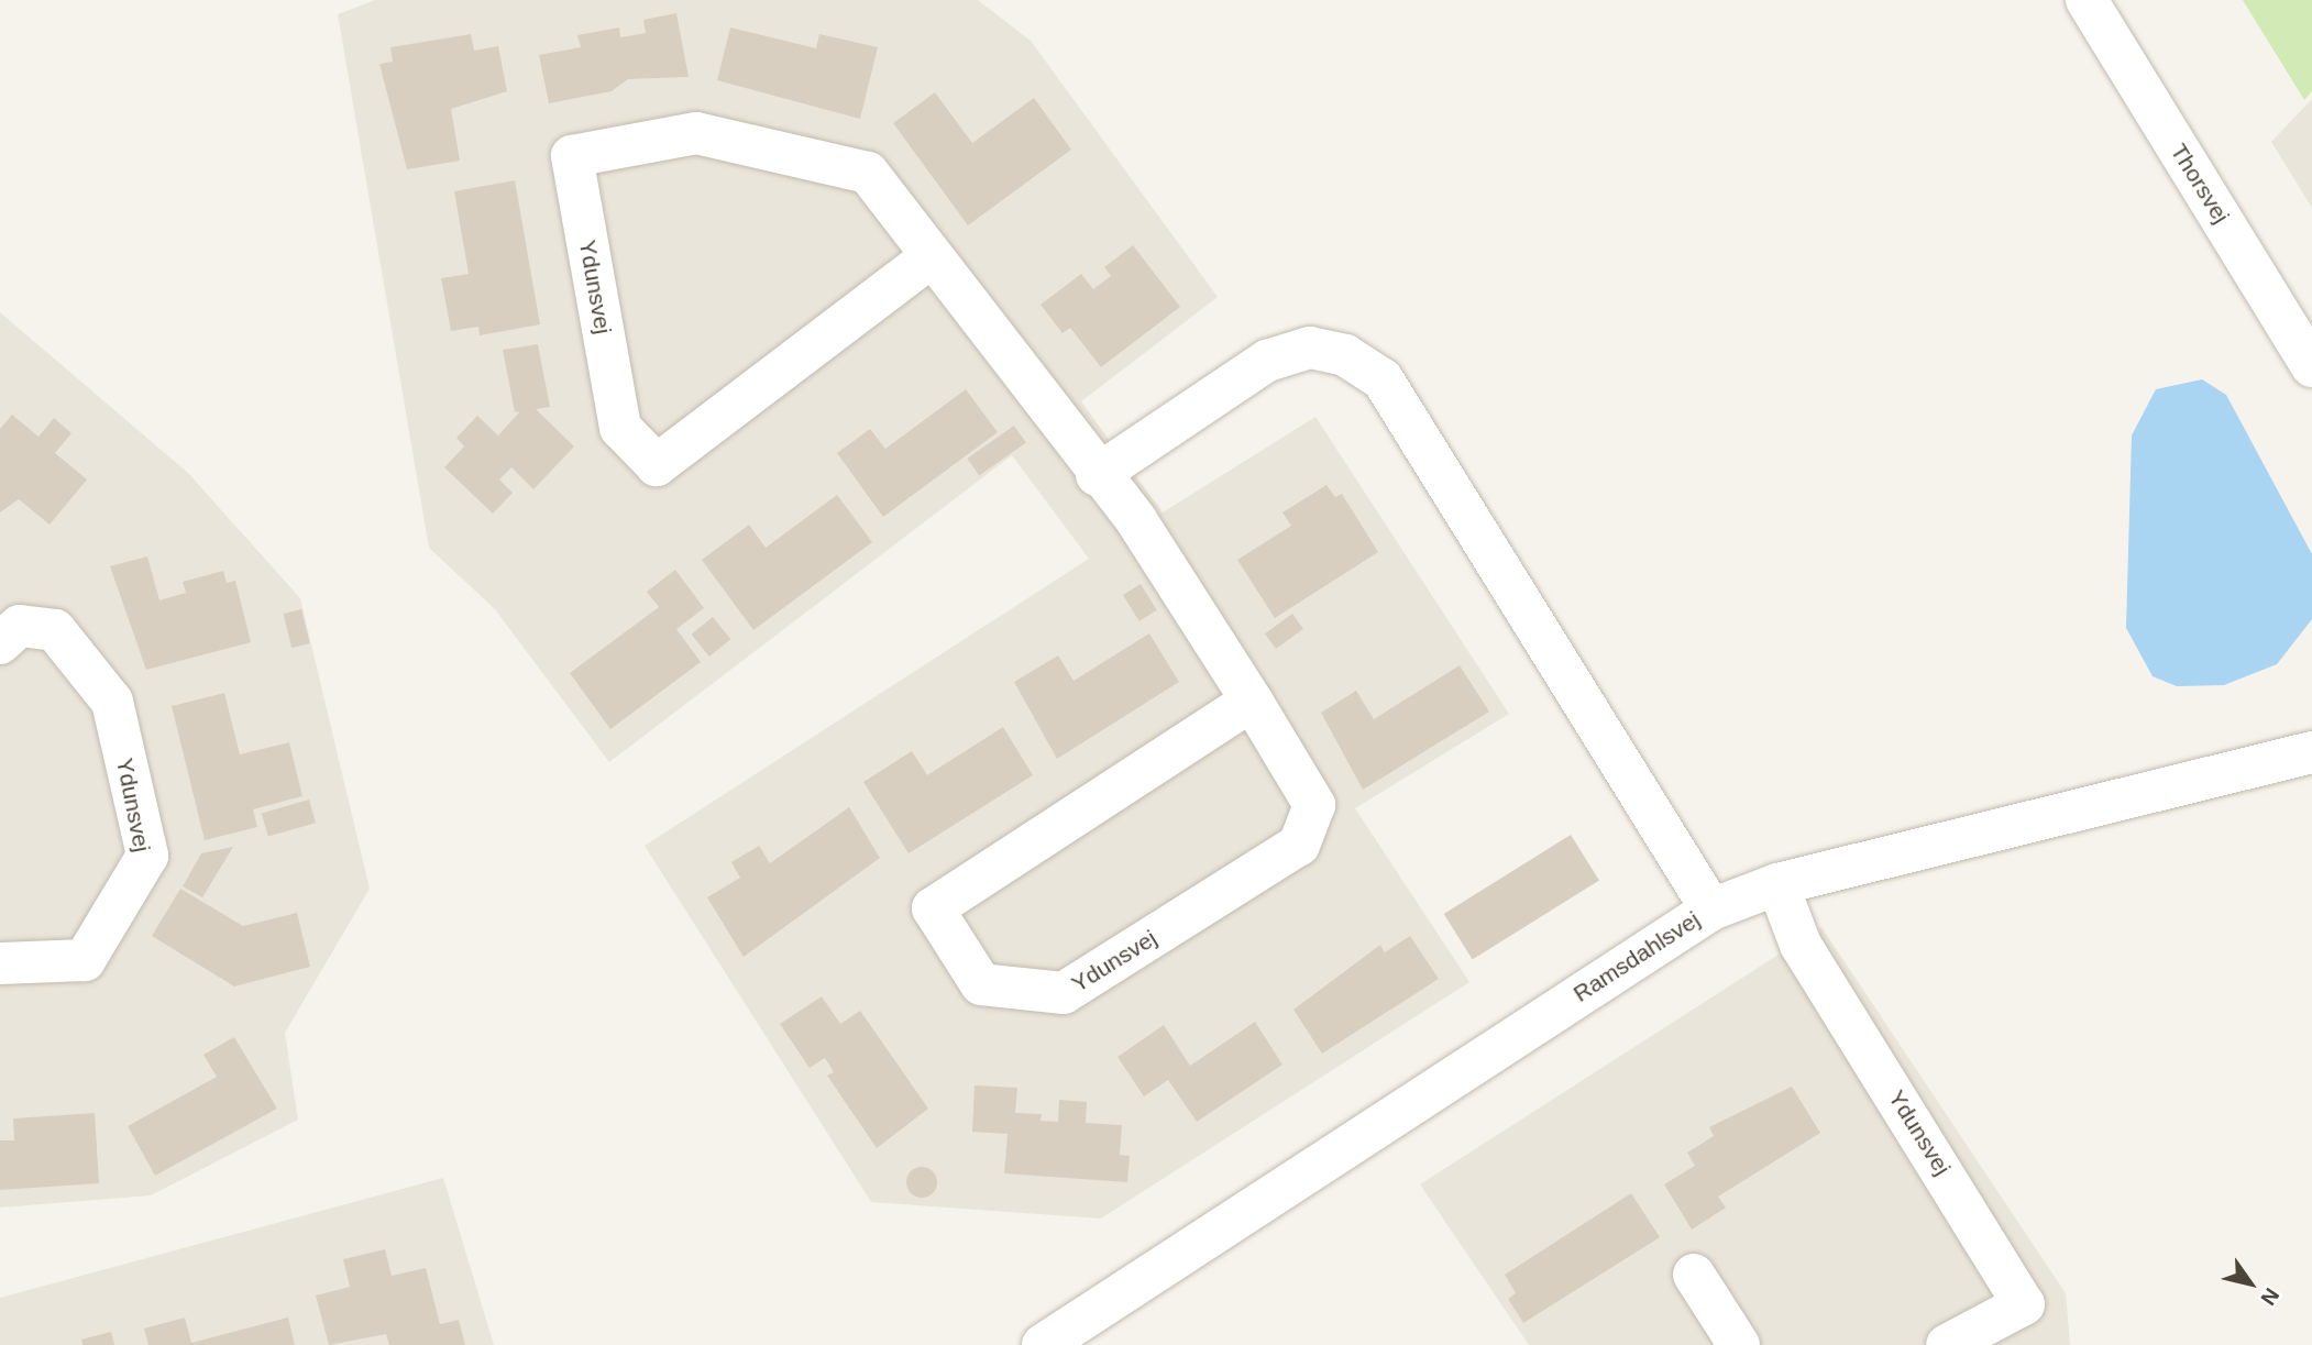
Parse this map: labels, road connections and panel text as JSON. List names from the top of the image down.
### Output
{
  "streets": {
    "street": ["Thorsvej", "Ydunsvej", "Ramsdahlsvej"]
  },
  "crossings": [
    ["Ydunsvej", "Ramsdahlsvej"]
  ],
  "north": "bottom right"
}
